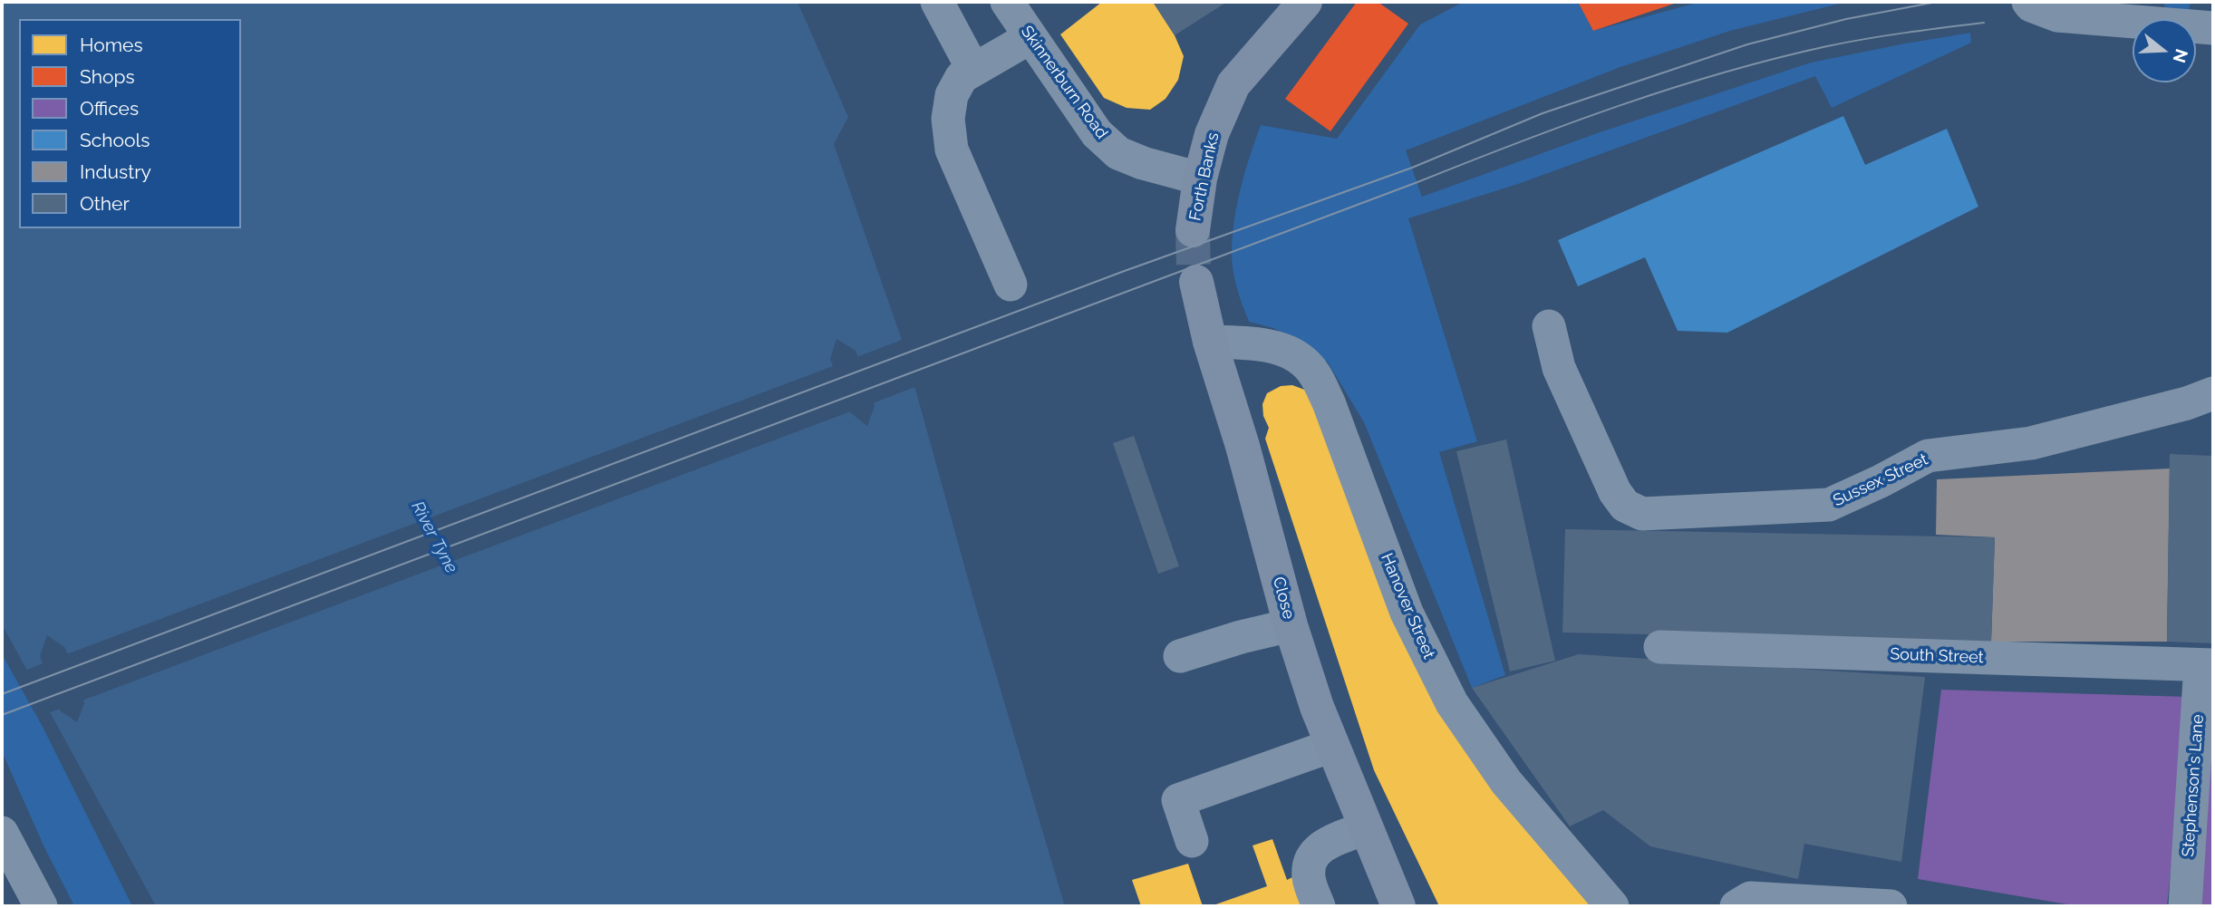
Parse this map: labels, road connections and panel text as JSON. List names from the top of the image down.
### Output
{
  "streets": {
    "main road": ["Forth Banks", "Close"],
    "street": [
      "Skinnerburn Road",
      "Sussex Street",
      "Hanover Street",
      "South Street",
      "Stephenson's Lane"
    ]
  },
  "crossings": [
    ["Skinnerburn Road", "Forth Banks"],
    ["Close", "Hanover Street"],
    ["South Street", "Stephenson's Lane"]
  ],
  "water": ["River Tyne"],
  "legend": [
    "Homes",
    "Shops",
    "Offices",
    "Schools",
    "Industry",
    "Other"
  ],
  "north": "right"
}
